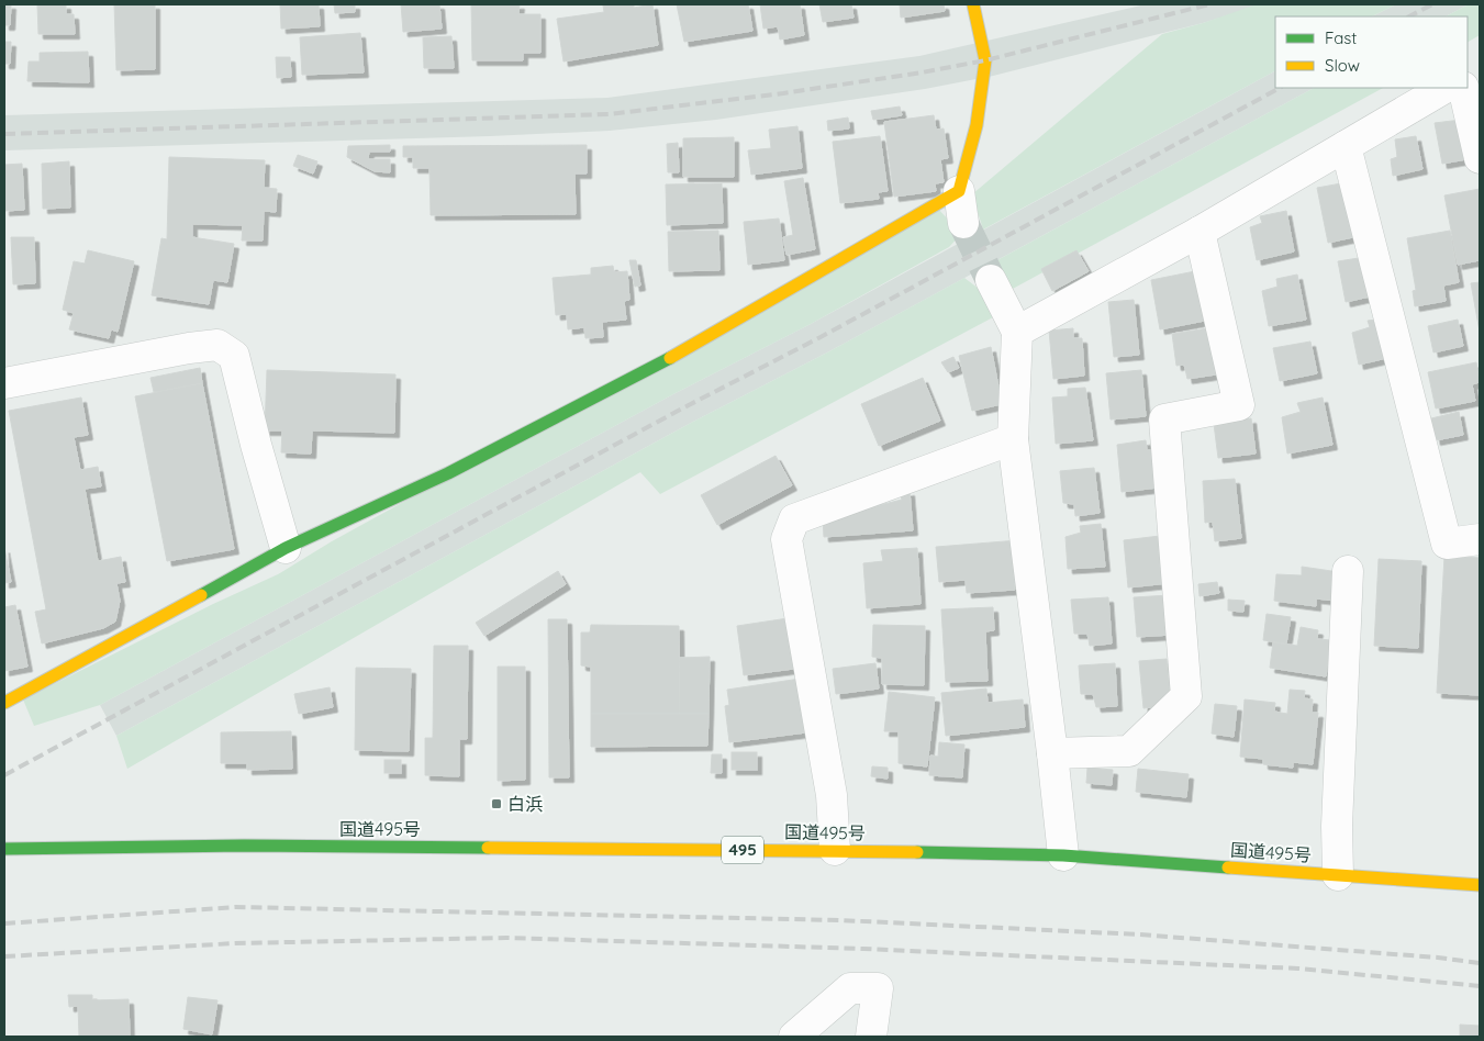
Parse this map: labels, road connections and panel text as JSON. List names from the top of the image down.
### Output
{
  "streets": {
    "main road": ["国道495号", "495"]
  },
  "places": {
    "transit": ["白浜"]
  },
  "legend": ["Fast", "Slow"]
}
